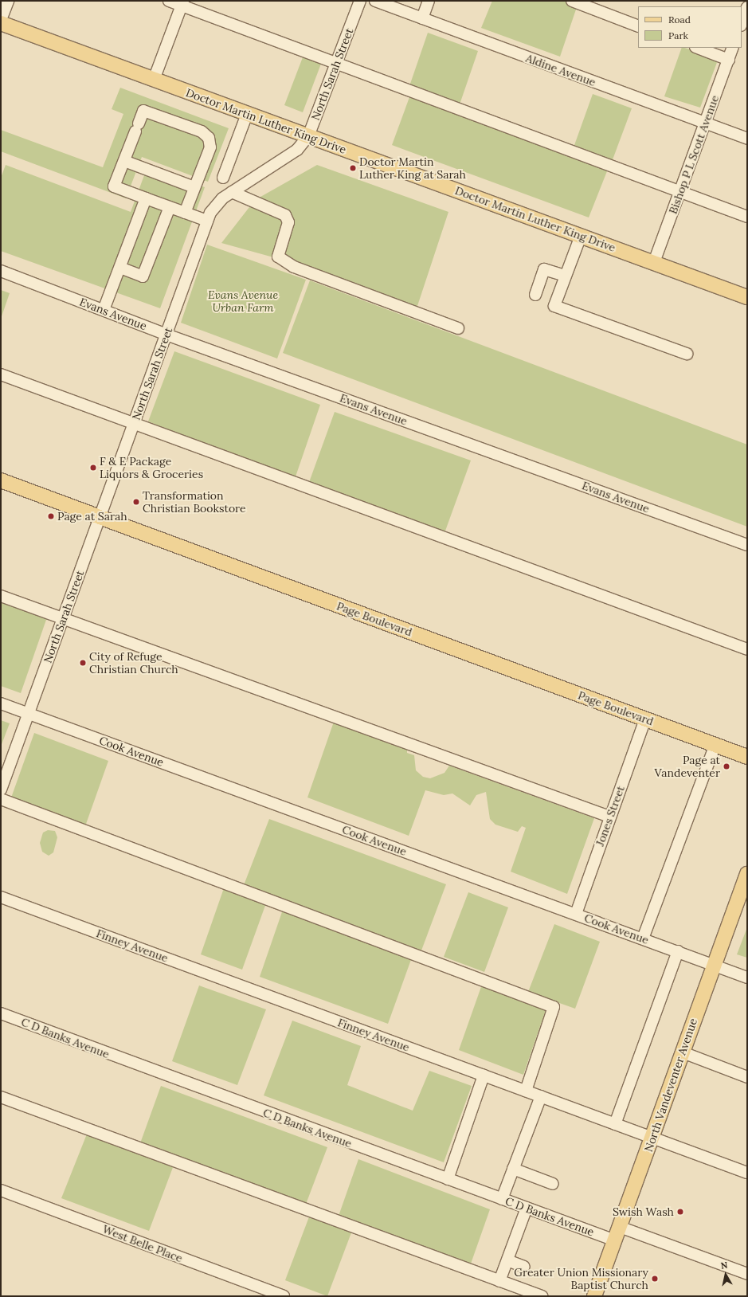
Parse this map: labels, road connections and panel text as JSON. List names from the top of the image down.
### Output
{
  "streets": {
    "main road": ["Doctor Martin Luther King Drive", "Page Boulevard", "North Vandeventer Avenue"],
    "street": [
      "Aldine Avenue",
      "North Sarah Street",
      "Bishop P L Scott Avenue",
      "Evans Avenue",
      "Cook Avenue",
      "Jones Street",
      "Finney Avenue",
      "C D Banks Avenue",
      "West Belle Place"
    ]
  },
  "crossings": [
    ["Aldine Avenue", "Bishop P L Scott Avenue"],
    ["North Sarah Street", "Doctor Martin Luther King Drive"],
    ["North Sarah Street", "Evans Avenue"],
    ["North Sarah Street", "Page Boulevard"],
    ["North Sarah Street", "Cook Avenue"],
    ["Doctor Martin Luther King Drive", "Bishop P L Scott Avenue"],
    ["Page Boulevard", "Jones Street"],
    ["Cook Avenue", "Jones Street"],
    ["Cook Avenue", "North Vandeventer Avenue"],
    ["Finney Avenue", "North Vandeventer Avenue"],
    ["C D Banks Avenue", "North Vandeventer Avenue"]
  ],
  "parks": ["Evans Avenue Urban Farm"],
  "places": [
    "Doctor Martin Luther King at Sarah",
    "F & E Package Liquors & Groceries",
    "Transformation Christian Bookstore",
    "Page at Sarah",
    "City of Refuge Christian Church",
    "Page at Vandeventer",
    "Swish Wash",
    "Greater Union Missionary Baptist Church"
  ],
  "legend": ["Road", "Park"],
  "north": "top"
}
